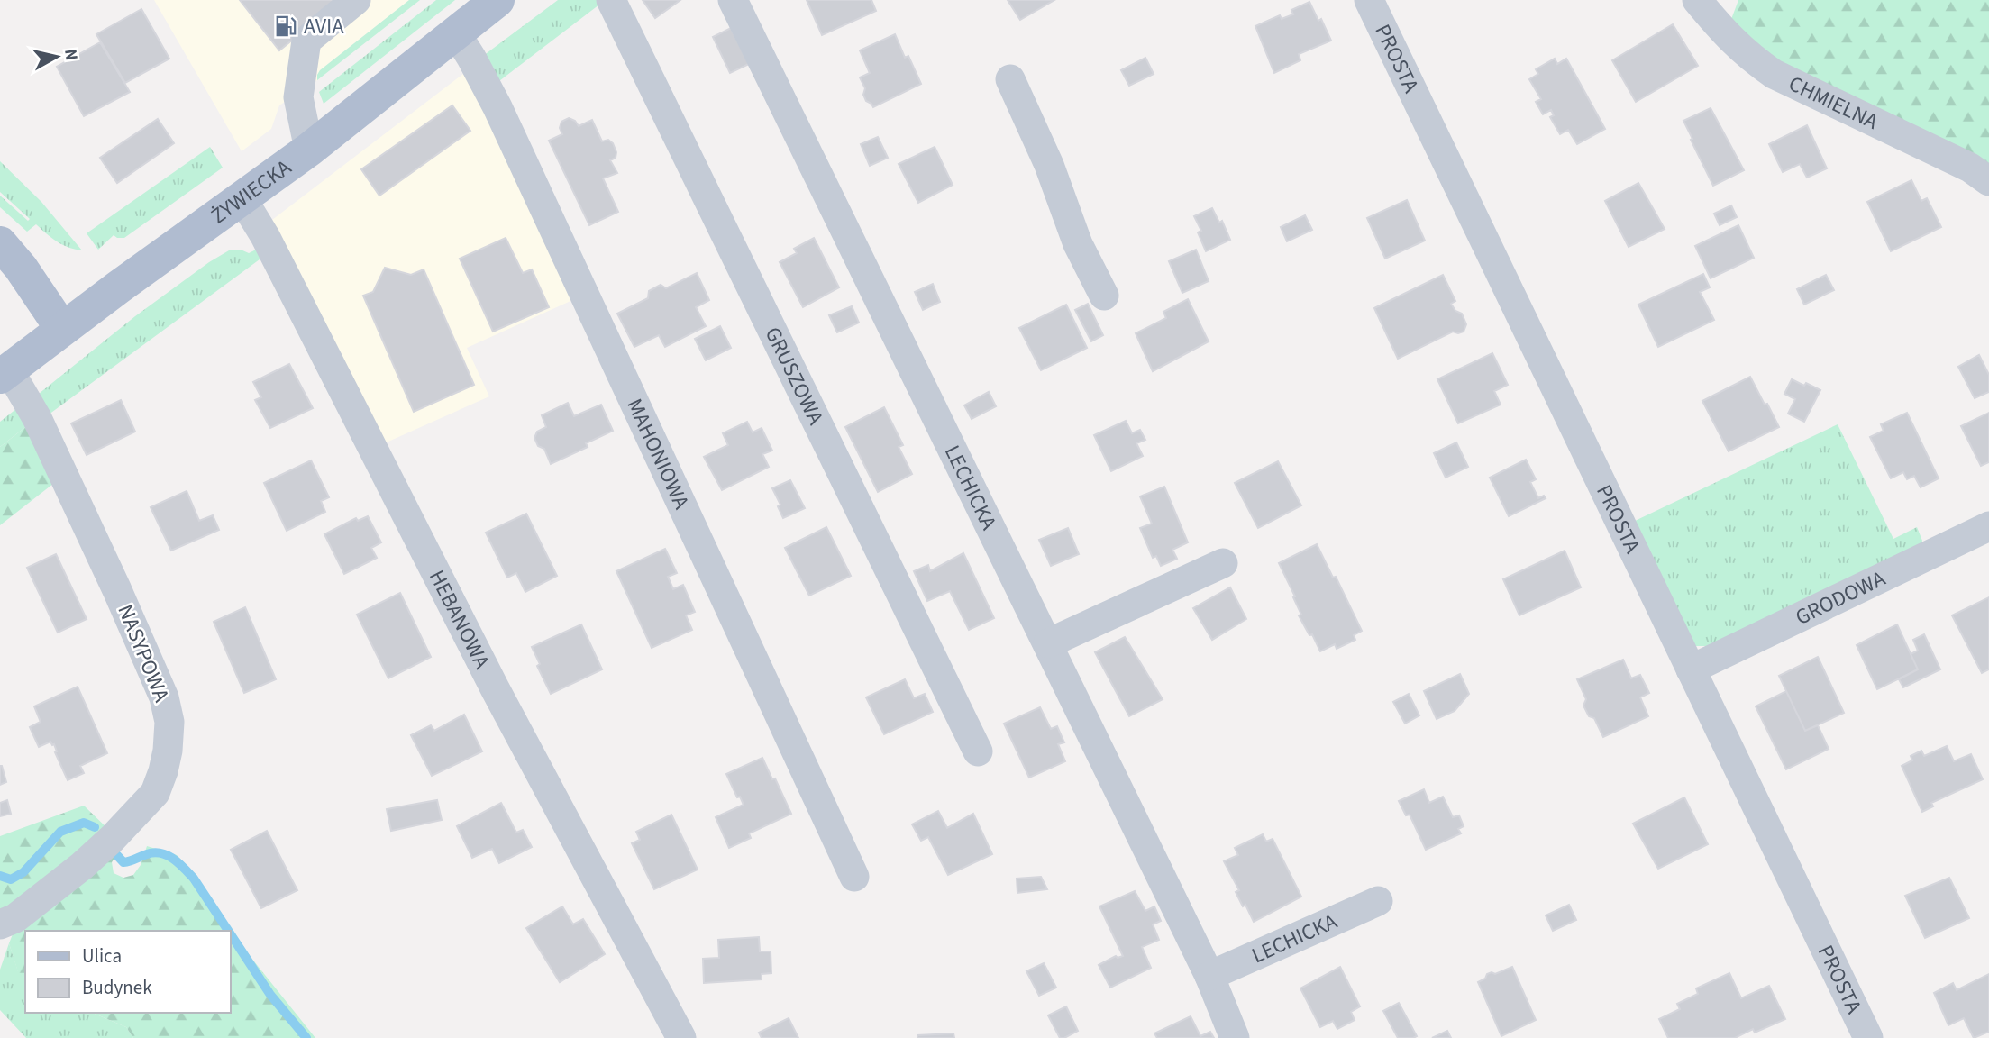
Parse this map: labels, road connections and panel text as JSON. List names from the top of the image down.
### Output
{
  "streets": {
    "main road": ["ŻYWIECKA"],
    "street": [
      "PROSTA",
      "CHMIELNA",
      "GRUSZOWA",
      "MAHONIOWA",
      "LECHICKA",
      "GRODOWA",
      "HEBANOWA",
      "NASYPOWA"
    ]
  },
  "crossings": [
    ["PROSTA", "GRODOWA"],
    ["ŻYWIECKA", "MAHONIOWA"],
    ["ŻYWIECKA", "HEBANOWA"],
    ["ŻYWIECKA", "NASYPOWA"]
  ],
  "places": {
    "fuel station": ["AVIA"]
  },
  "legend": ["Ulica", "Budynek"],
  "north": "right"
}
